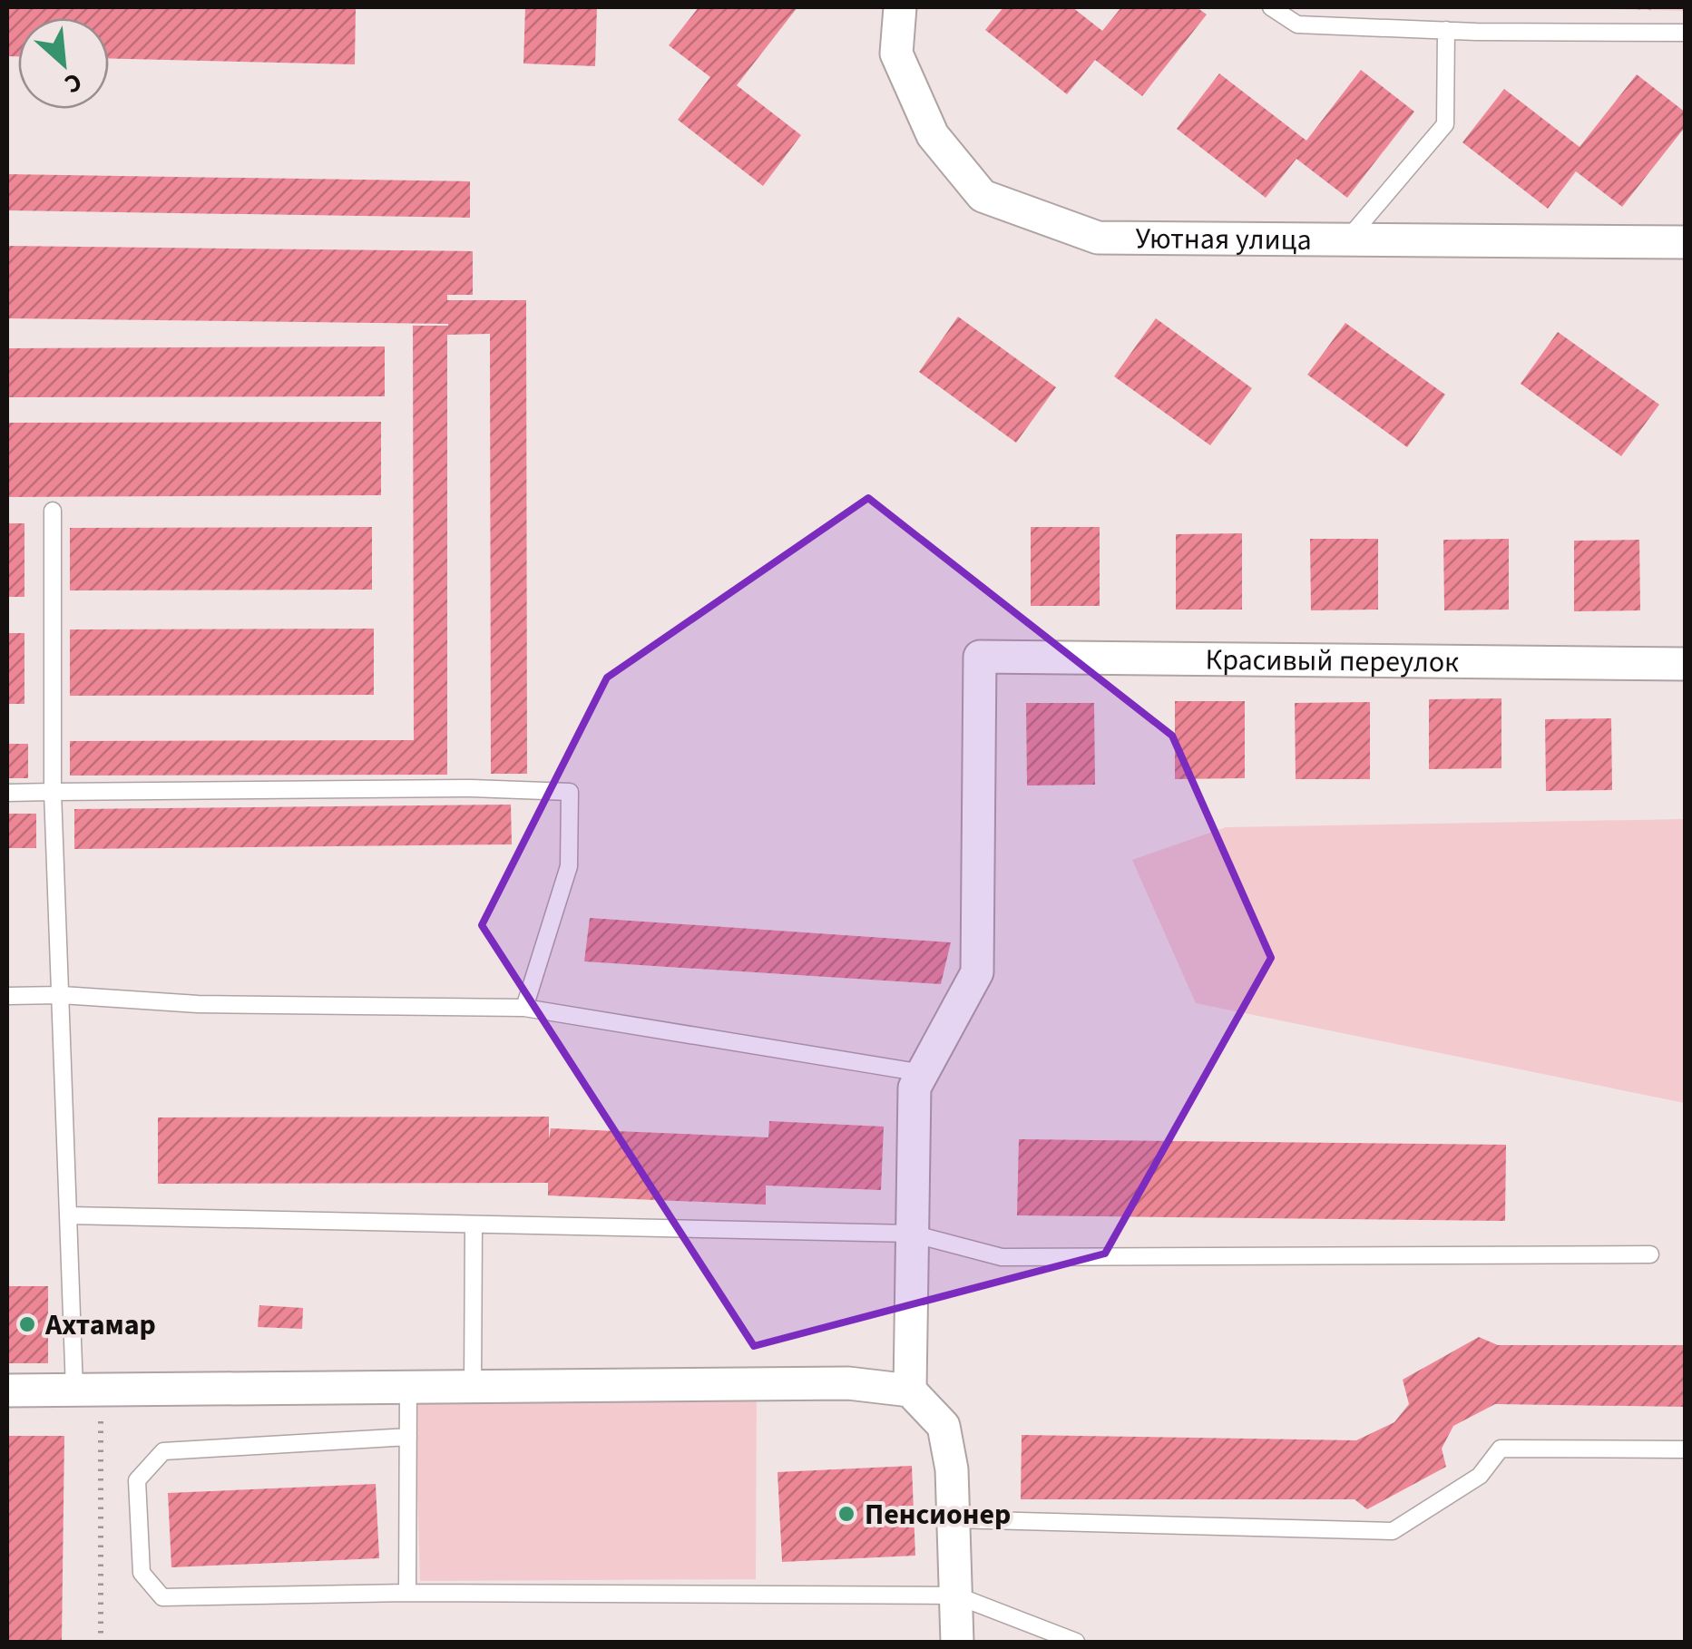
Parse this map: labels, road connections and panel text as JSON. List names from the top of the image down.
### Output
{
  "streets": {
    "street": ["Уютная улица", "Красивый переулок"]
  },
  "places": ["Ахтамар", "Пенсионер"],
  "north": "bottom right"
}
